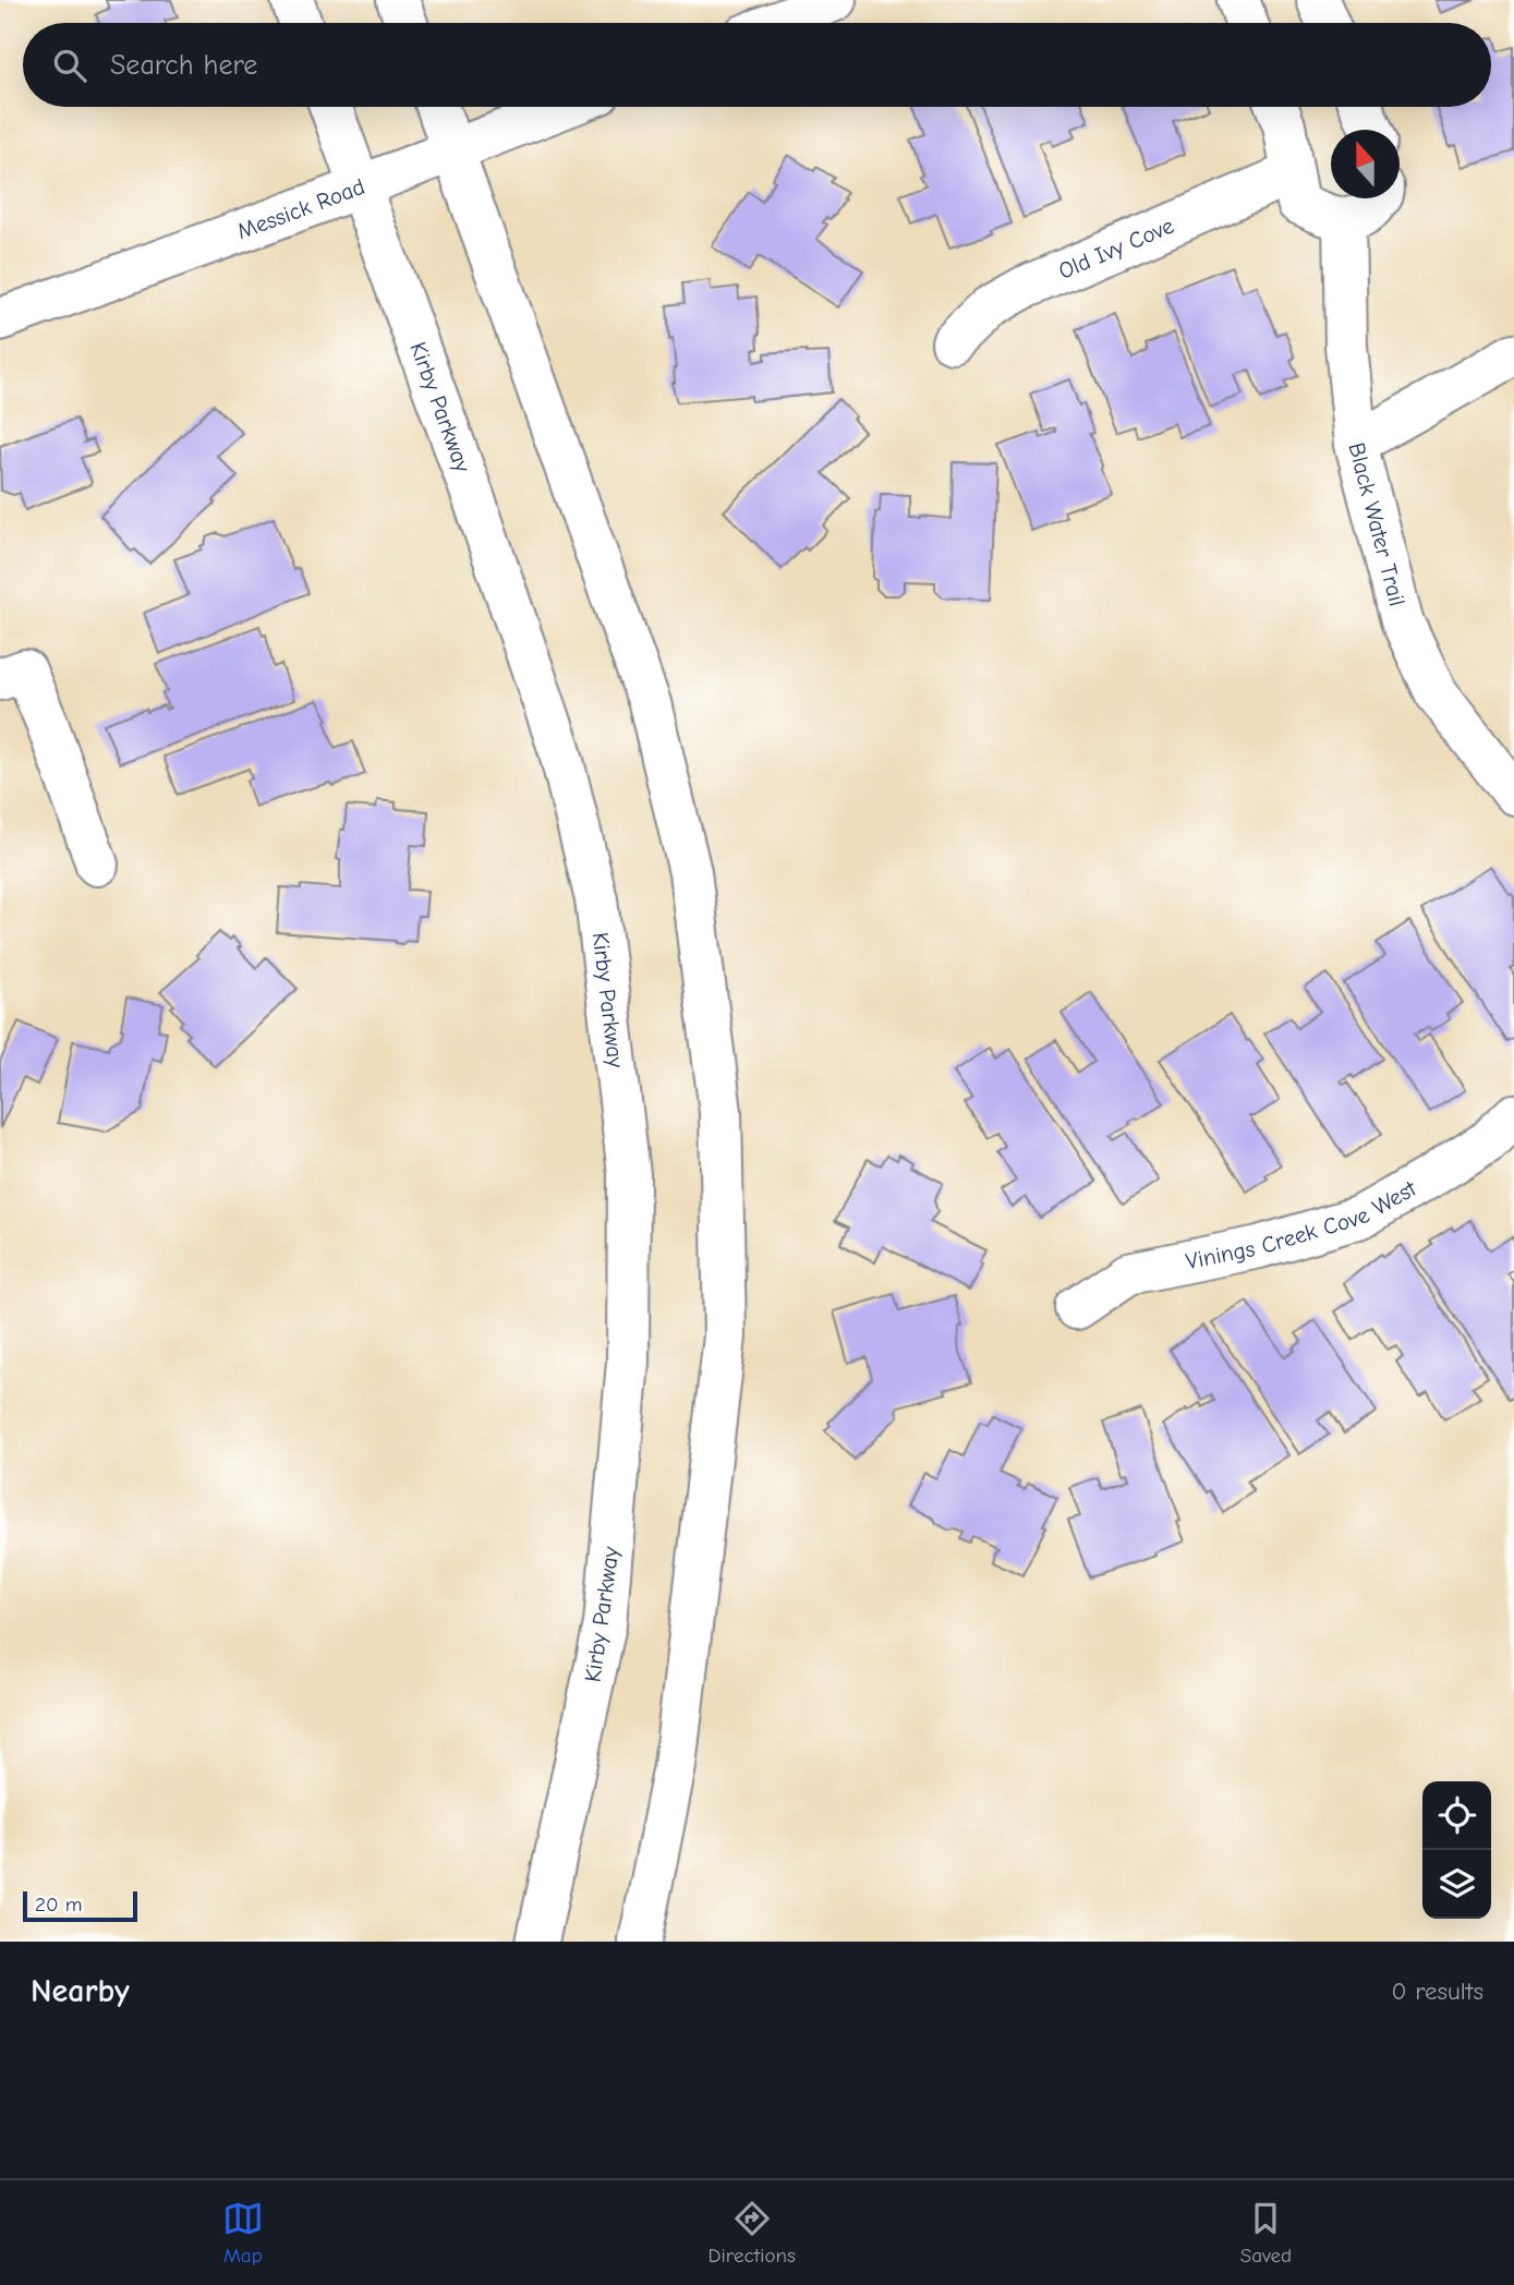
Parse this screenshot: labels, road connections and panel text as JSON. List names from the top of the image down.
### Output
{
  "streets": {
    "main road": [
      "Messick Road",
      "Old Ivy Cove",
      "Kirby Parkway",
      "Black Water Trail",
      "Vinings Creek Cove West"
    ]
  },
  "crossings": [
    ["Messick Road", "Kirby Parkway"]
  ],
  "scale_bar": "20 m",
  "north": "top",
  "page": {
    "search": "Search here",
    "scale": "20 m",
    "heading": ["Nearby", "0 results"],
    "nav": ["Map", "Directions", "Saved"]
  }
}
